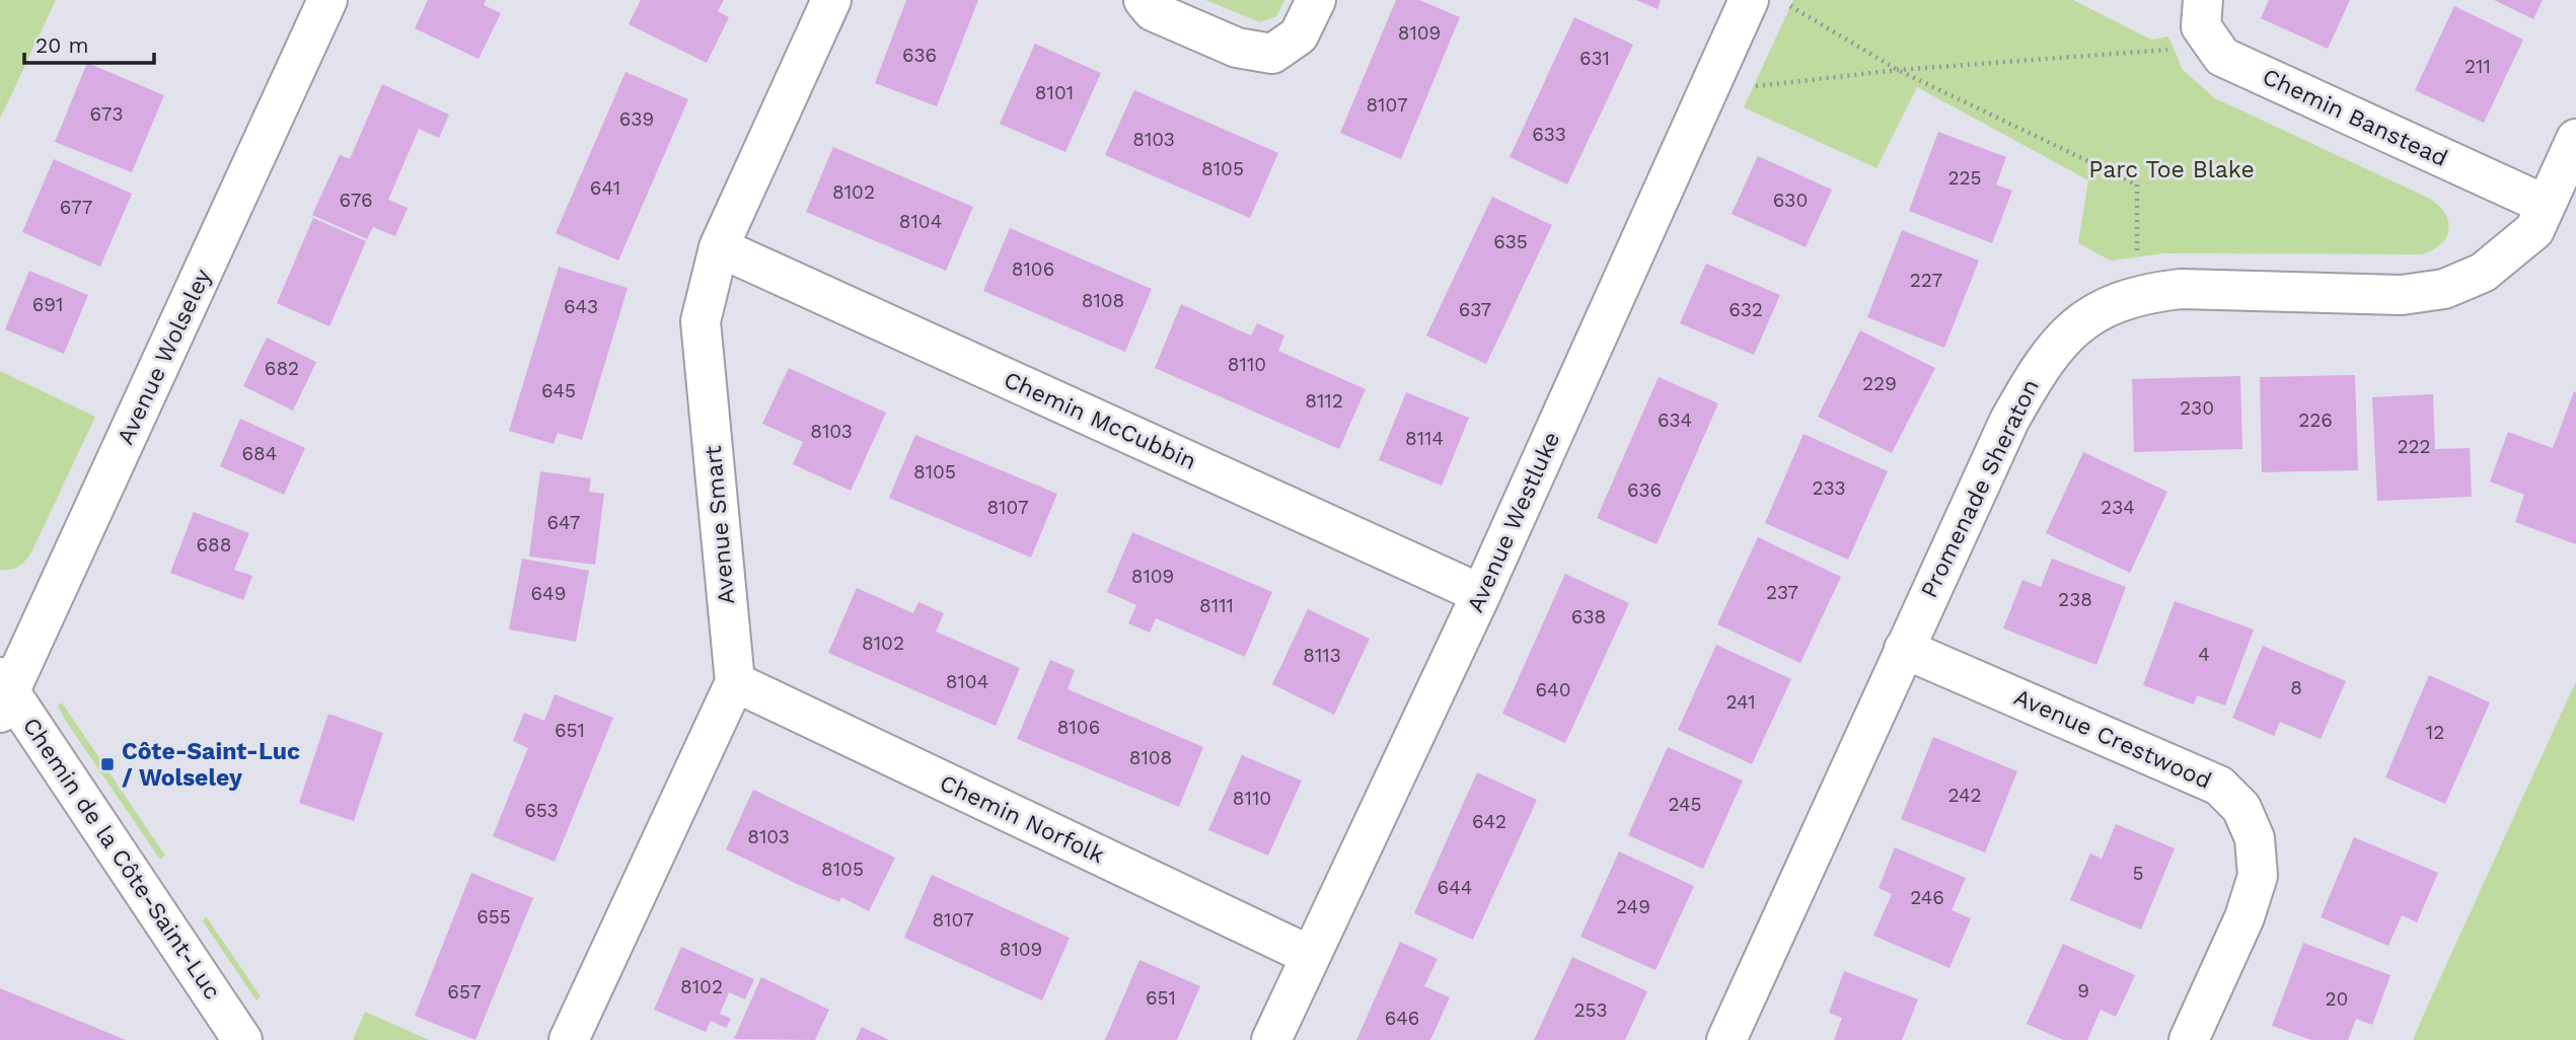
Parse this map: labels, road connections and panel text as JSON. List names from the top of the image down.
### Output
{
  "streets": {
    "street": [
      "Chemin Banstead",
      "Avenue Wolseley",
      "Chemin McCubbin",
      "Promenade Sheraton",
      "Avenue Westluke",
      "Avenue Smart",
      "Avenue Crestwood",
      "Chemin Norfolk",
      "Chemin de la Côte-Saint-Luc"
    ]
  },
  "crossings": [
    ["Chemin Banstead", "Promenade Sheraton"],
    ["Avenue Wolseley", "Chemin de la Côte-Saint-Luc"],
    ["Chemin McCubbin", "Avenue Westluke"],
    ["Chemin McCubbin", "Avenue Smart"],
    ["Promenade Sheraton", "Avenue Crestwood"],
    ["Avenue Westluke", "Chemin Norfolk"],
    ["Avenue Smart", "Chemin Norfolk"]
  ],
  "parks": ["Parc Toe Blake"],
  "places": {
    "transit": ["Côte-Saint-Luc / Wolseley"]
  },
  "house_numbers": [
    "8109",
    "636",
    "631",
    "211",
    "8101",
    "8107",
    "673",
    "639",
    "633",
    "8103",
    "8105",
    "225",
    "641",
    "8102",
    "676",
    "630",
    "677",
    "8104",
    "635",
    "8106",
    "227",
    "8108",
    "691",
    "643",
    "637",
    "632",
    "8110",
    "682",
    "229",
    "645",
    "8112",
    "230",
    "634",
    "226",
    "8103",
    "8114",
    "222",
    "684",
    "8105",
    "233",
    "636",
    "8107",
    "234",
    "647",
    "688",
    "8109",
    "237",
    "649",
    "238",
    "8111",
    "638",
    "8102",
    "4",
    "8113",
    "8104",
    "8",
    "640",
    "241",
    "8106",
    "651",
    "12",
    "8108",
    "242",
    "8110",
    "245",
    "653",
    "642",
    "8103",
    "8105",
    "5",
    "644",
    "246",
    "249",
    "655",
    "8107",
    "8109",
    "8102",
    "9",
    "657",
    "651",
    "20",
    "253",
    "646"
  ],
  "scale_bar": "20 m"
}
